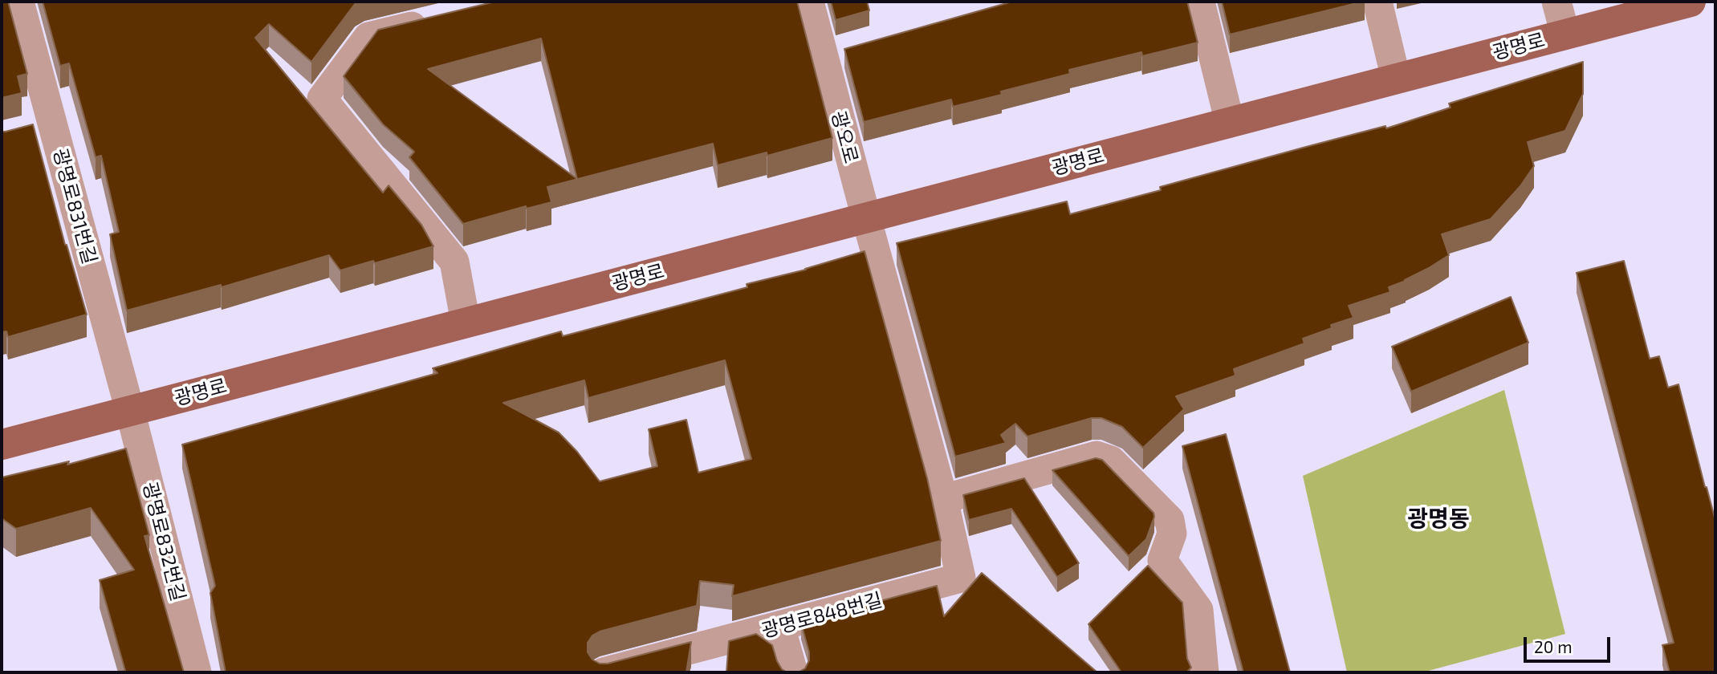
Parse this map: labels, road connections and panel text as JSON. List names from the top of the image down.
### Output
{
  "streets": {
    "main road": ["광명로"],
    "street": [
      "광오로",
      "광명로831번길",
      "광명로832번길",
      "광명로848번길"
    ]
  },
  "crossings": [
    ["광명로", "광오로"],
    ["광명로", "광명로831번길"],
    ["광명로", "광명로832번길"],
    ["광명로", "광명로848번길"],
    ["광오로", "광명로848번길"],
    ["광명로831번길", "광명로832번길"]
  ],
  "districts": ["광명동"],
  "scale_bar": "20 m"
}
